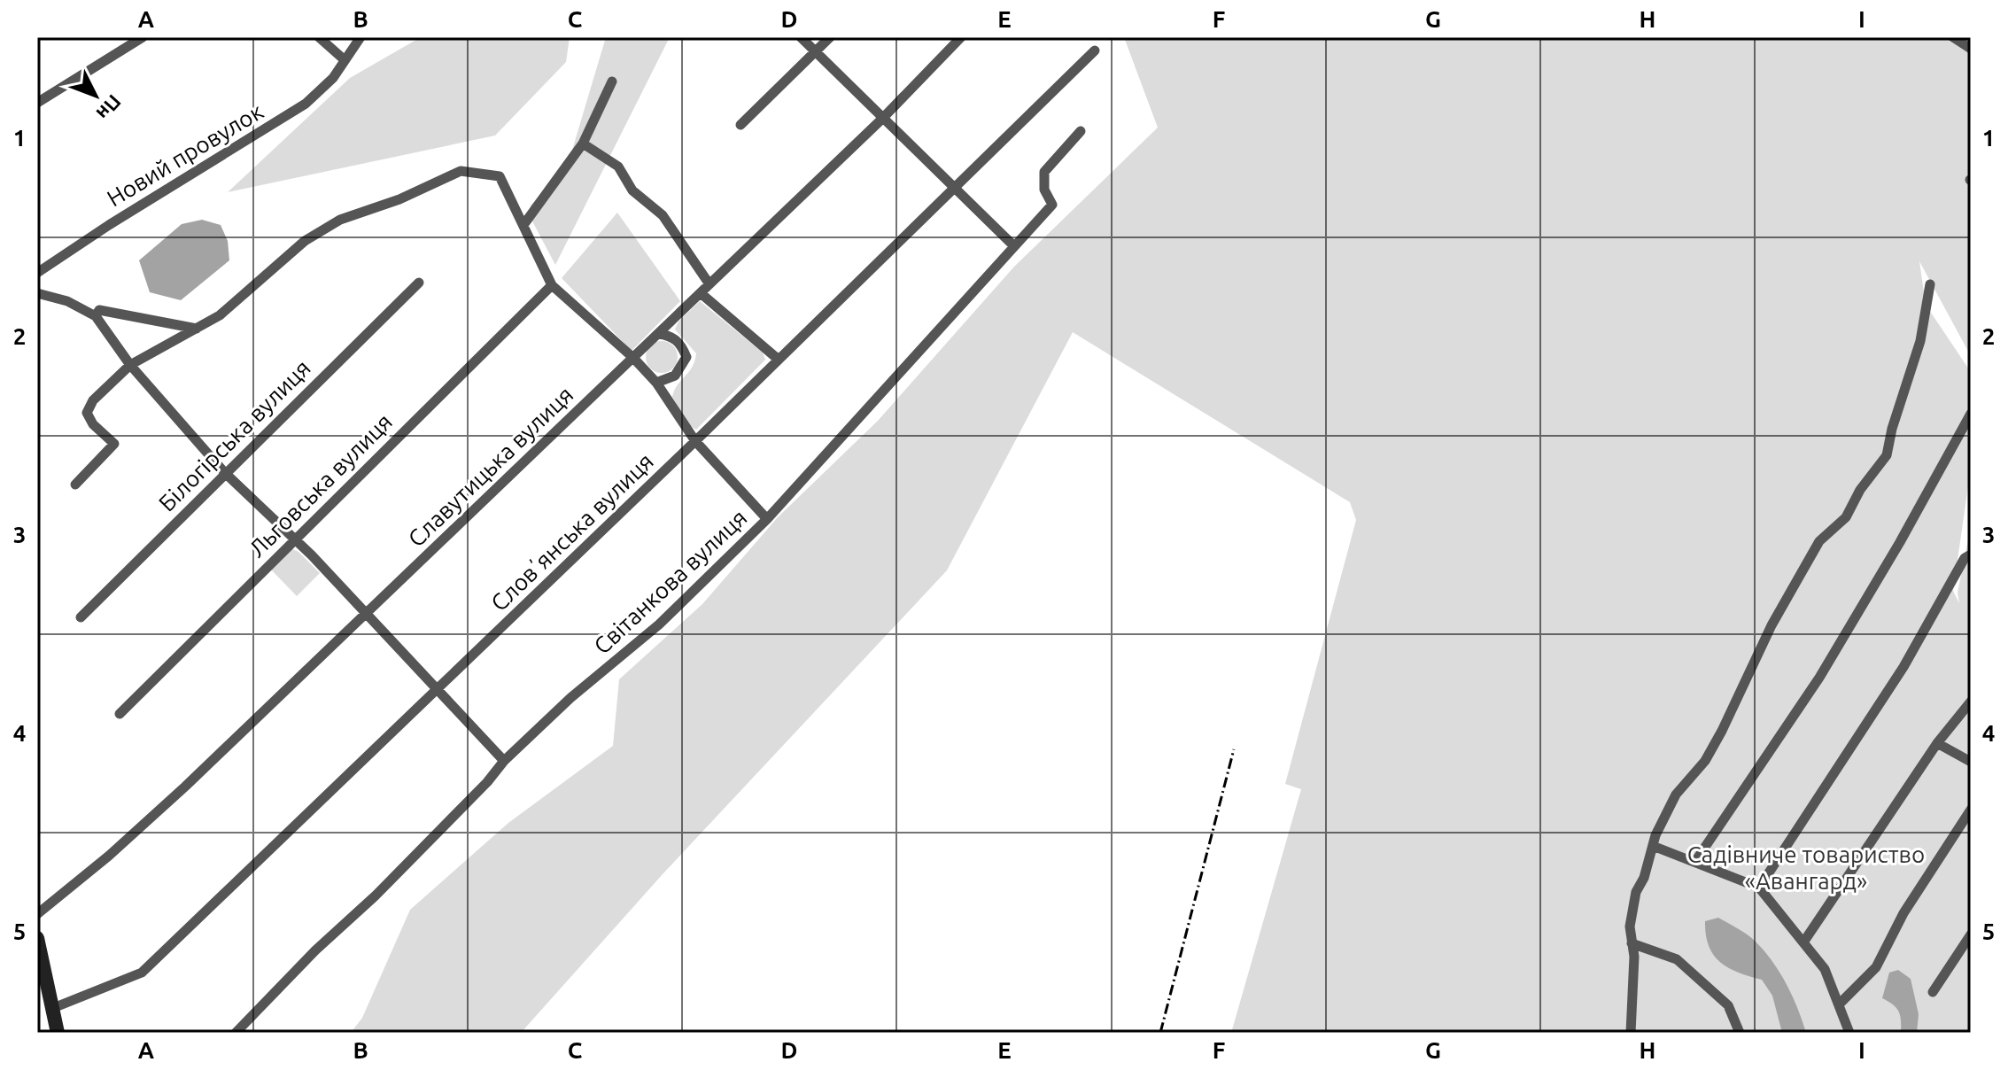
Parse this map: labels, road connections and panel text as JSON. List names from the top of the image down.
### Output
{
  "streets": {
    "street": [
      "Новий провулок",
      "Білогірська вулиця",
      "Славутицька вулиця",
      "Льговська вулиця",
      "Словʼянська вулиця",
      "Світанкова вулиця"
    ]
  },
  "parks": ["Садівниче товариство «Авангард»"],
  "north": "bottom right",
  "grid": {
    "columns": [
      "A",
      "B",
      "C",
      "D",
      "E",
      "F",
      "G",
      "H",
      "I"
    ],
    "rows": [
      "1",
      "2",
      "3",
      "4",
      "5"
    ]
  }
}
